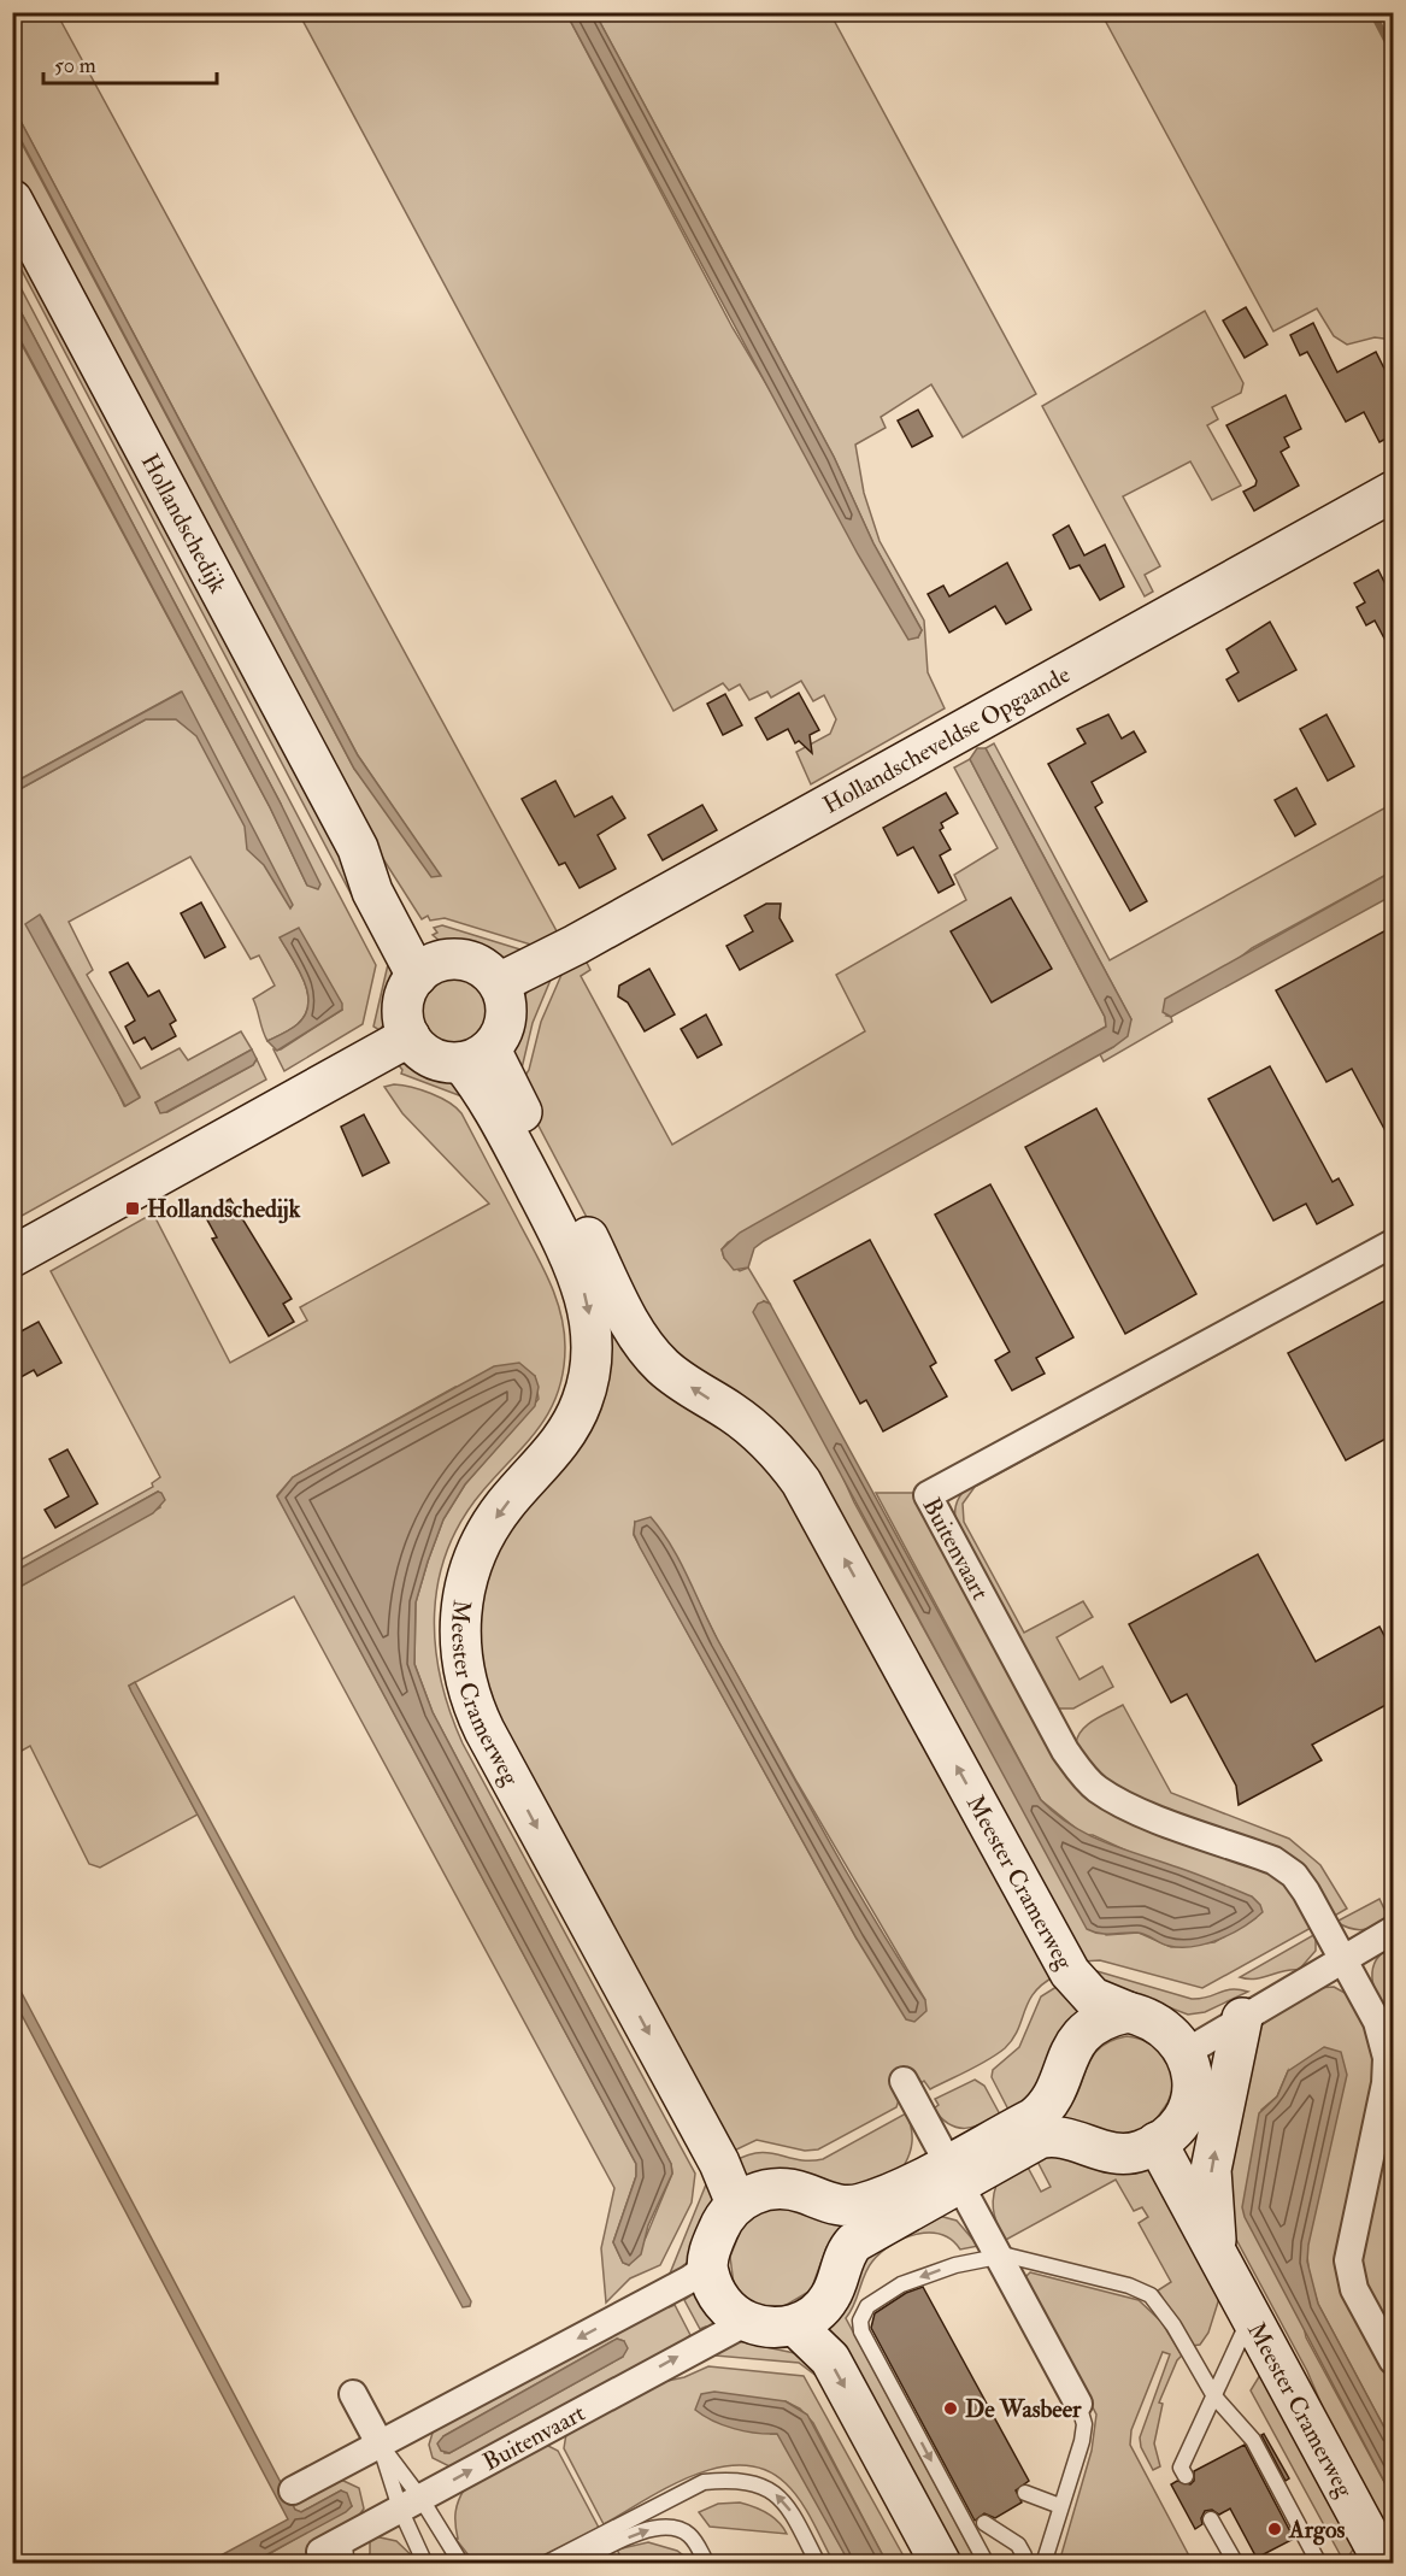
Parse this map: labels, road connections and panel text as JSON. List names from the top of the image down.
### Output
{
  "streets": {
    "main road": ["Hollandschedijk", "Hollandscheveldse Opgaande", "Meester Cramerweg"],
    "street": ["Buitenvaart"]
  },
  "crossings": [
    ["Hollandschedijk", "Hollandscheveldse Opgaande"],
    ["Hollandschedijk", "Meester Cramerweg"],
    ["Hollandscheveldse Opgaande", "Meester Cramerweg"]
  ],
  "places": {
    "transit": ["Hollandschedijk"],
    "other": ["De Wasbeer", "Argos"]
  },
  "scale_bar": "50 m"
}
